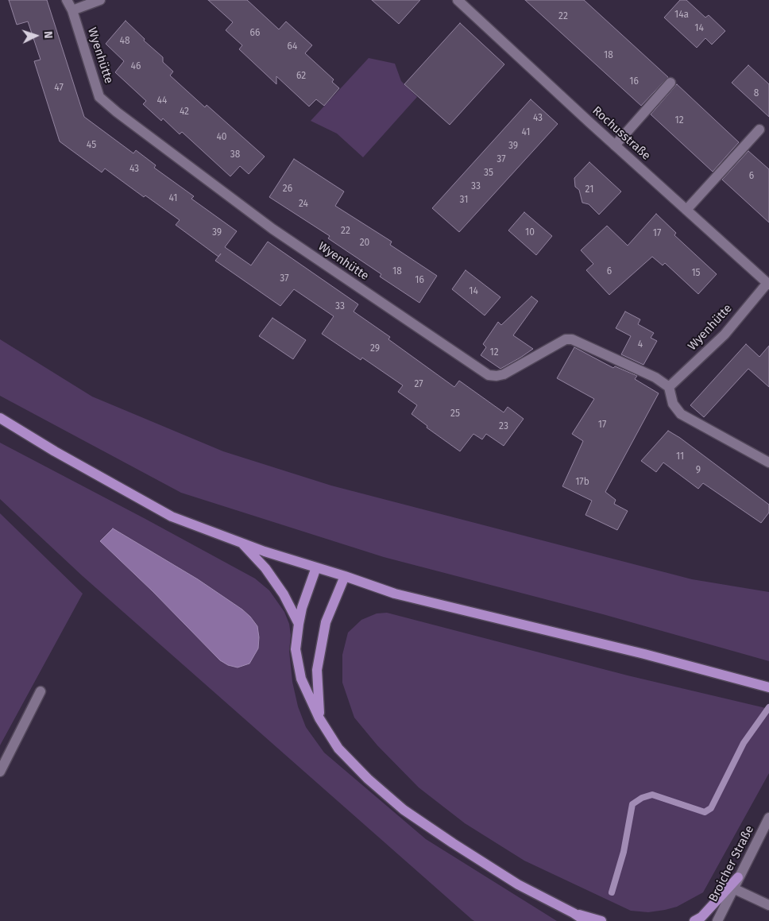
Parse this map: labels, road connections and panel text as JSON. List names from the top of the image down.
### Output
{
  "streets": {
    "street": ["Wyenhütte", "Rochusstraße", "Broicher Straße"]
  },
  "crossings": [
    ["Wyenhütte", "Rochusstraße"]
  ],
  "house_numbers": [
    "14a",
    "22",
    "14",
    "66",
    "48",
    "64",
    "18",
    "46",
    "62",
    "16",
    "47",
    "8",
    "44",
    "42",
    "43",
    "12",
    "41",
    "40",
    "45",
    "39",
    "38",
    "37",
    "43",
    "35",
    "6",
    "33",
    "26",
    "21",
    "41",
    "31",
    "24",
    "22",
    "39",
    "10",
    "17",
    "20",
    "18",
    "6",
    "15",
    "37",
    "16",
    "14",
    "33",
    "4",
    "29",
    "12",
    "27",
    "25",
    "17",
    "23",
    "11",
    "9",
    "17b"
  ],
  "north": "right"
}
